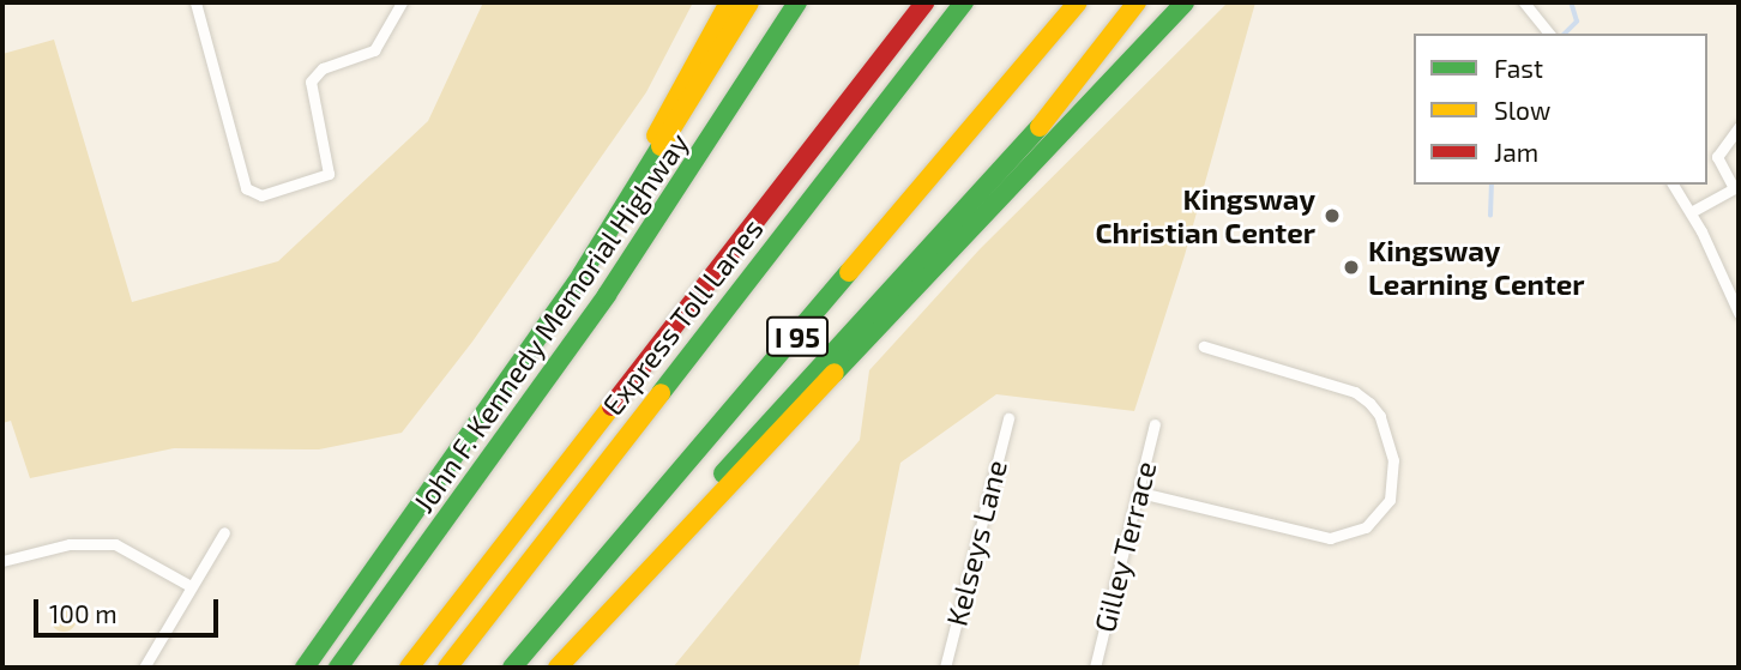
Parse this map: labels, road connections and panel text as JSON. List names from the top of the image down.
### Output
{
  "streets": {
    "highway": ["Express Toll Lanes", "John F. Kennedy Memorial Highway", "I 95"],
    "street": ["Kelseys Lane", "Gilley Terrace"]
  },
  "places": ["Kingsway Christian Center", "Kingsway Learning Center"],
  "legend": ["Fast", "Slow", "Jam"],
  "scale_bar": "100 m"
}
